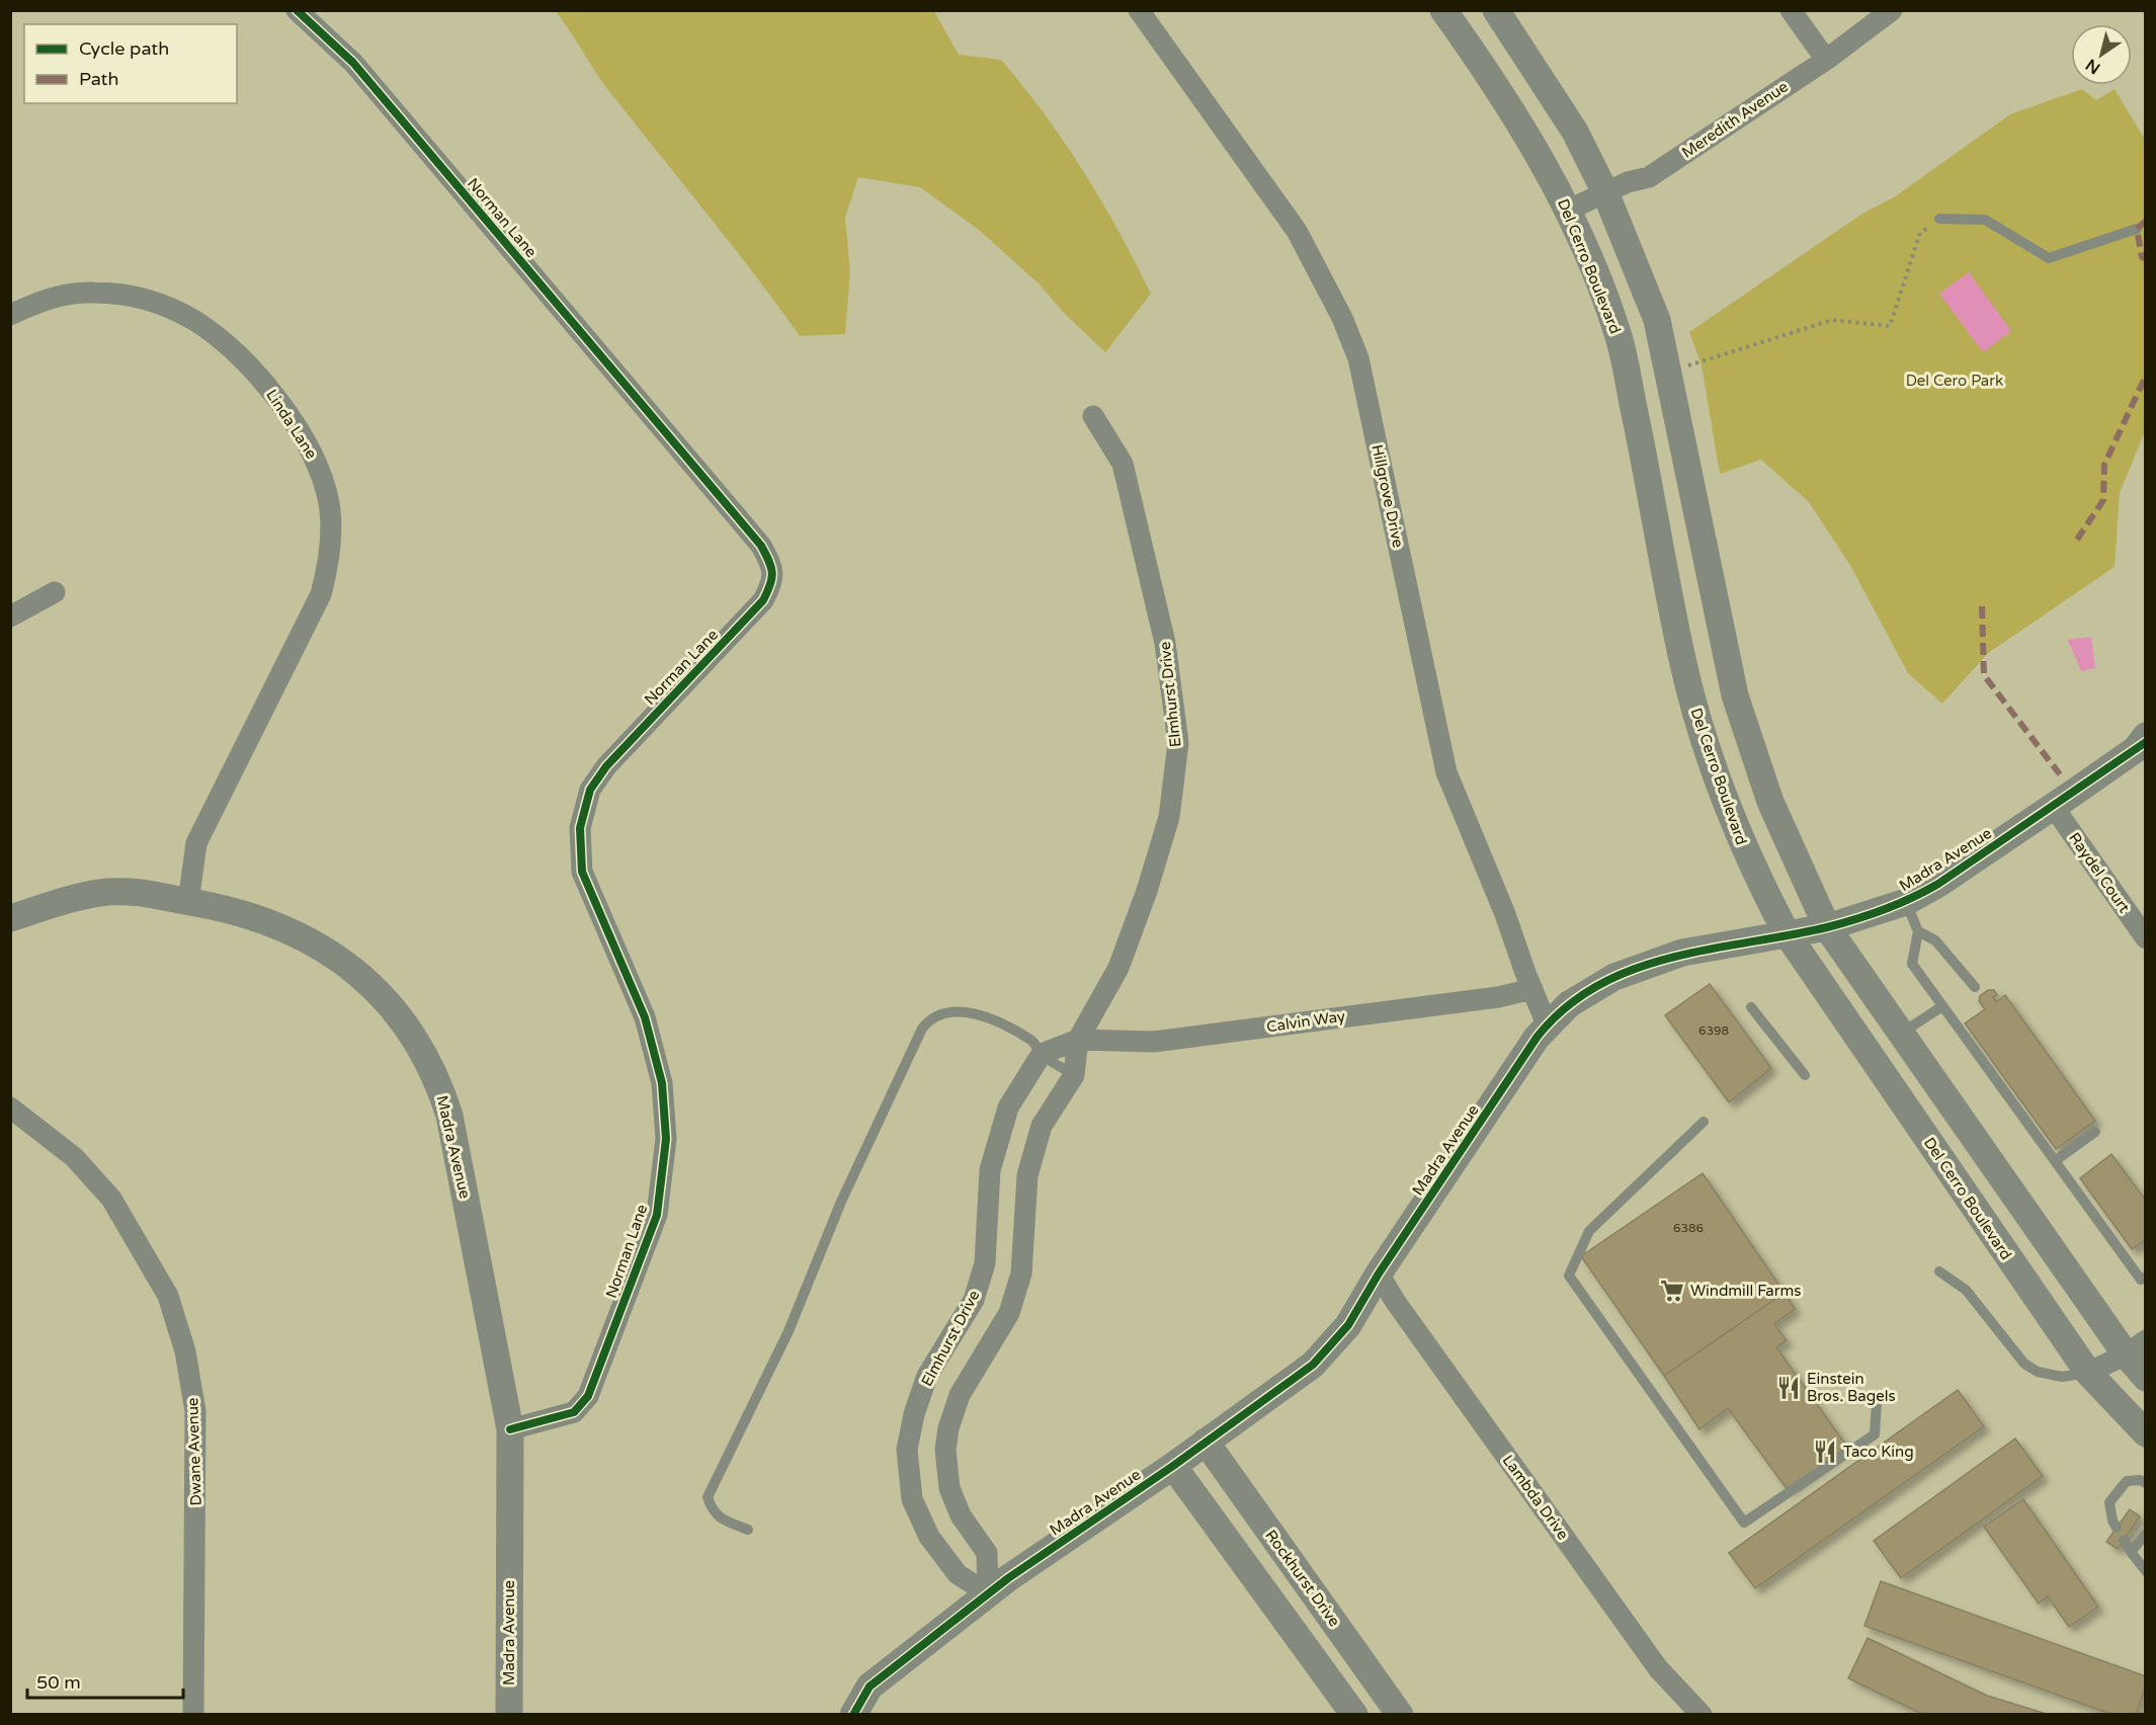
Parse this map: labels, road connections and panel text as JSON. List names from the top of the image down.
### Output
{
  "streets": {
    "street": [
      "Meredith Avenue",
      "Norman Lane",
      "Del Cerro Boulevard",
      "Linda Lane",
      "Hillgrove Drive",
      "Elmhurst Drive",
      "Madra Avenue",
      "Raydel Court",
      "Calvin Way",
      "Dwane Avenue",
      "Lambda Drive",
      "Rockhurst Drive"
    ]
  },
  "crossings": [
    ["Meredith Avenue", "Del Cerro Boulevard"],
    ["Norman Lane", "Madra Avenue"],
    ["Del Cerro Boulevard", "Madra Avenue"],
    ["Linda Lane", "Madra Avenue"],
    ["Hillgrove Drive", "Madra Avenue"],
    ["Hillgrove Drive", "Calvin Way"],
    ["Elmhurst Drive", "Madra Avenue"],
    ["Elmhurst Drive", "Calvin Way"],
    ["Madra Avenue", "Raydel Court"],
    ["Madra Avenue", "Lambda Drive"],
    ["Madra Avenue", "Rockhurst Drive"]
  ],
  "parks": ["Del Cero Park"],
  "places": {
    "supermarket": ["Windmill Farms"],
    "restaurant": ["Einstein Bros. Bagels", "Taco King"]
  },
  "house_numbers": ["6398", "6386"],
  "legend": ["Cycle path", "Path"],
  "scale_bar": "50 m",
  "north": "bottom left"
}
